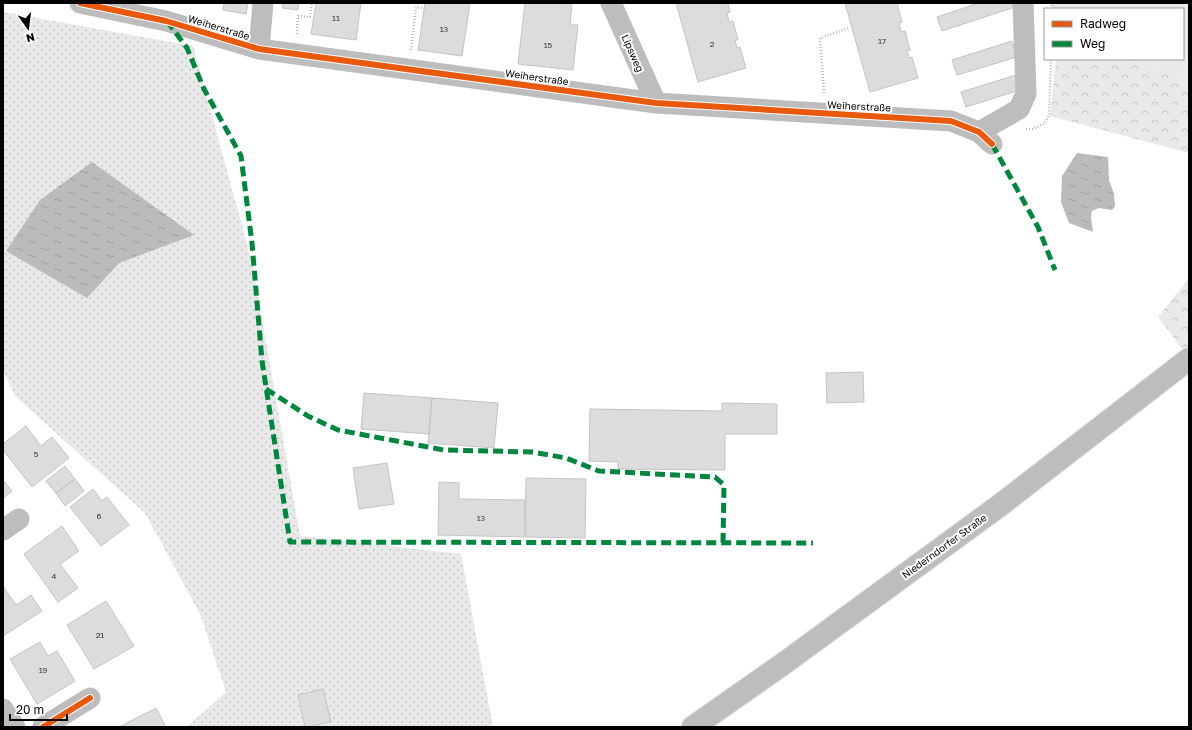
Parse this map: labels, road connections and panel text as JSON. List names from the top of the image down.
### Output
{
  "streets": {
    "main road": ["Niederndorfer Straße"],
    "street": ["Weiherstraße", "Lipsweg"]
  },
  "crossings": [
    ["Weiherstraße", "Lipsweg"]
  ],
  "house_numbers": [
    "11",
    "13",
    "17",
    "2",
    "15",
    "5",
    "6",
    "13",
    "4",
    "21",
    "19"
  ],
  "legend": ["Radweg", "Weg"],
  "scale_bar": "20 m",
  "north": "bottom"
}
